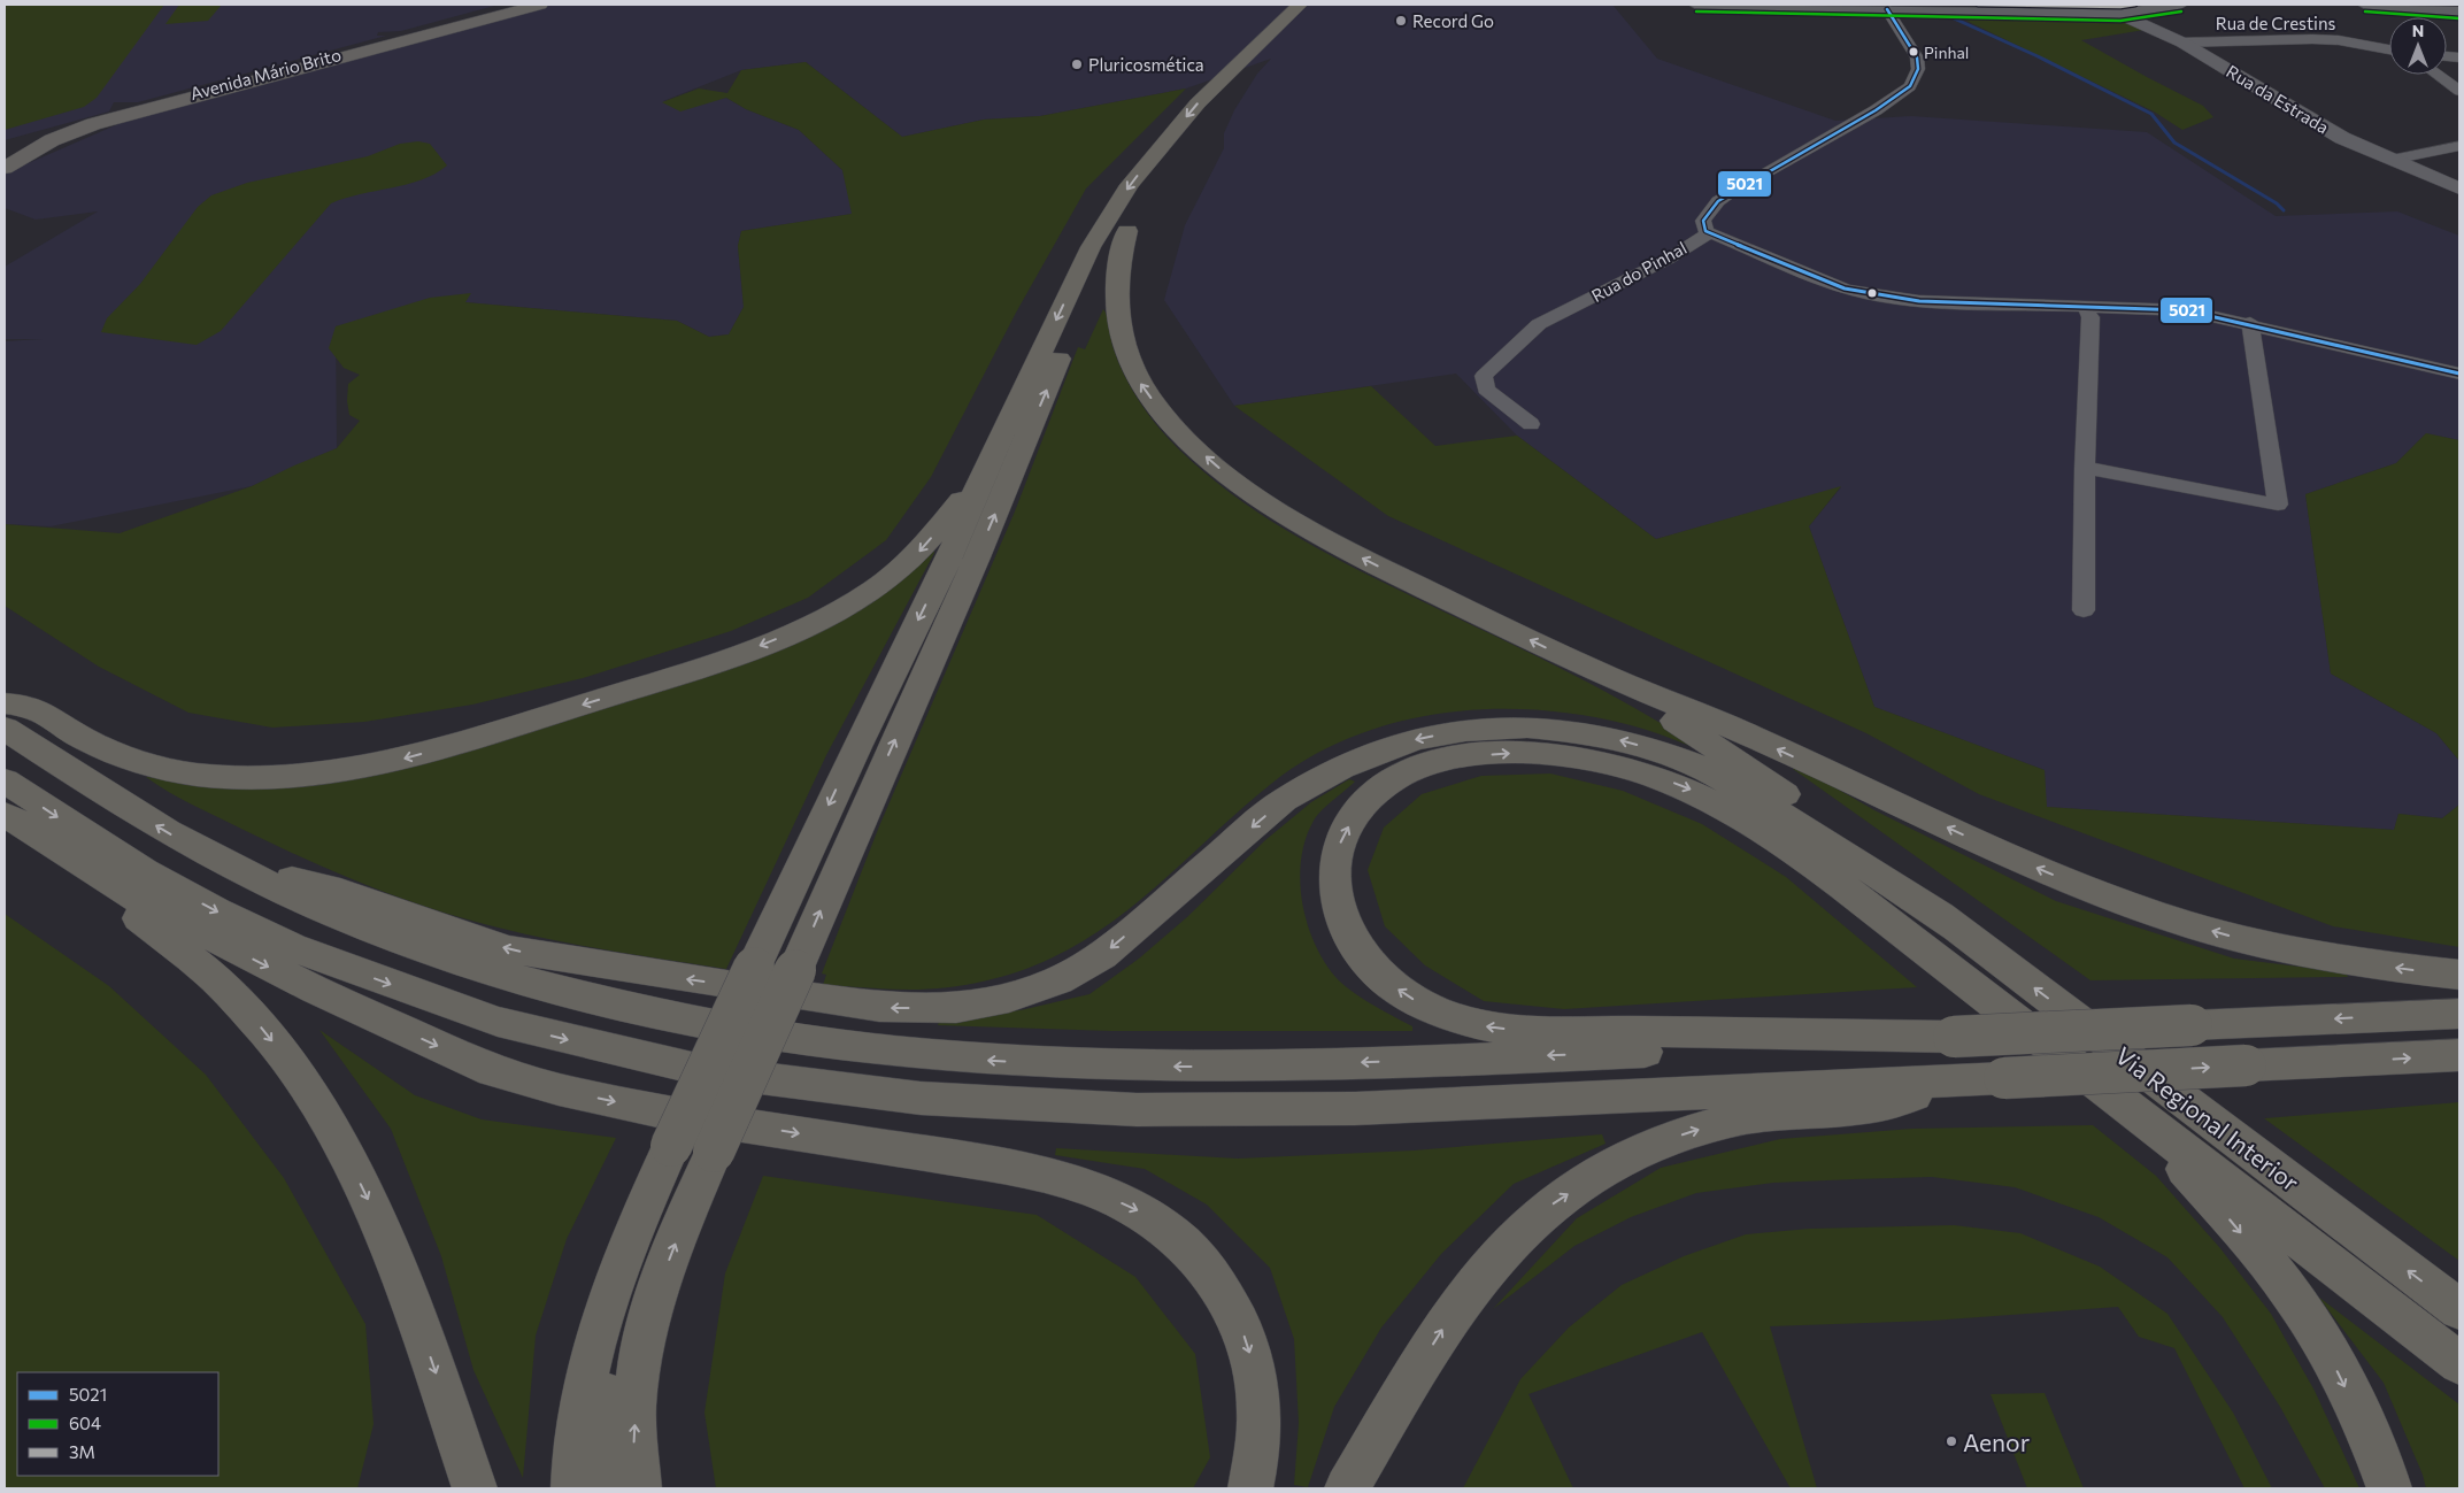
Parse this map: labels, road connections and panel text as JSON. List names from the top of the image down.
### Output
{
  "streets": {
    "highway": ["Via Regional Interior"],
    "main road": ["Avenida Mário Brito", "Rua da Estrada"],
    "street": ["Rua de Crestins", "Rua do Pinhal"]
  },
  "crossings": [
    ["Rua de Crestins", "Rua da Estrada"]
  ],
  "places": [
    "Record Go",
    "Pinhal",
    "Pluricosmética",
    "Aenor"
  ],
  "lines": ["transit line 3M", "transit line 5021", "transit line 604"],
  "legend": ["5021", "604", "3M"],
  "north": "top"
}
